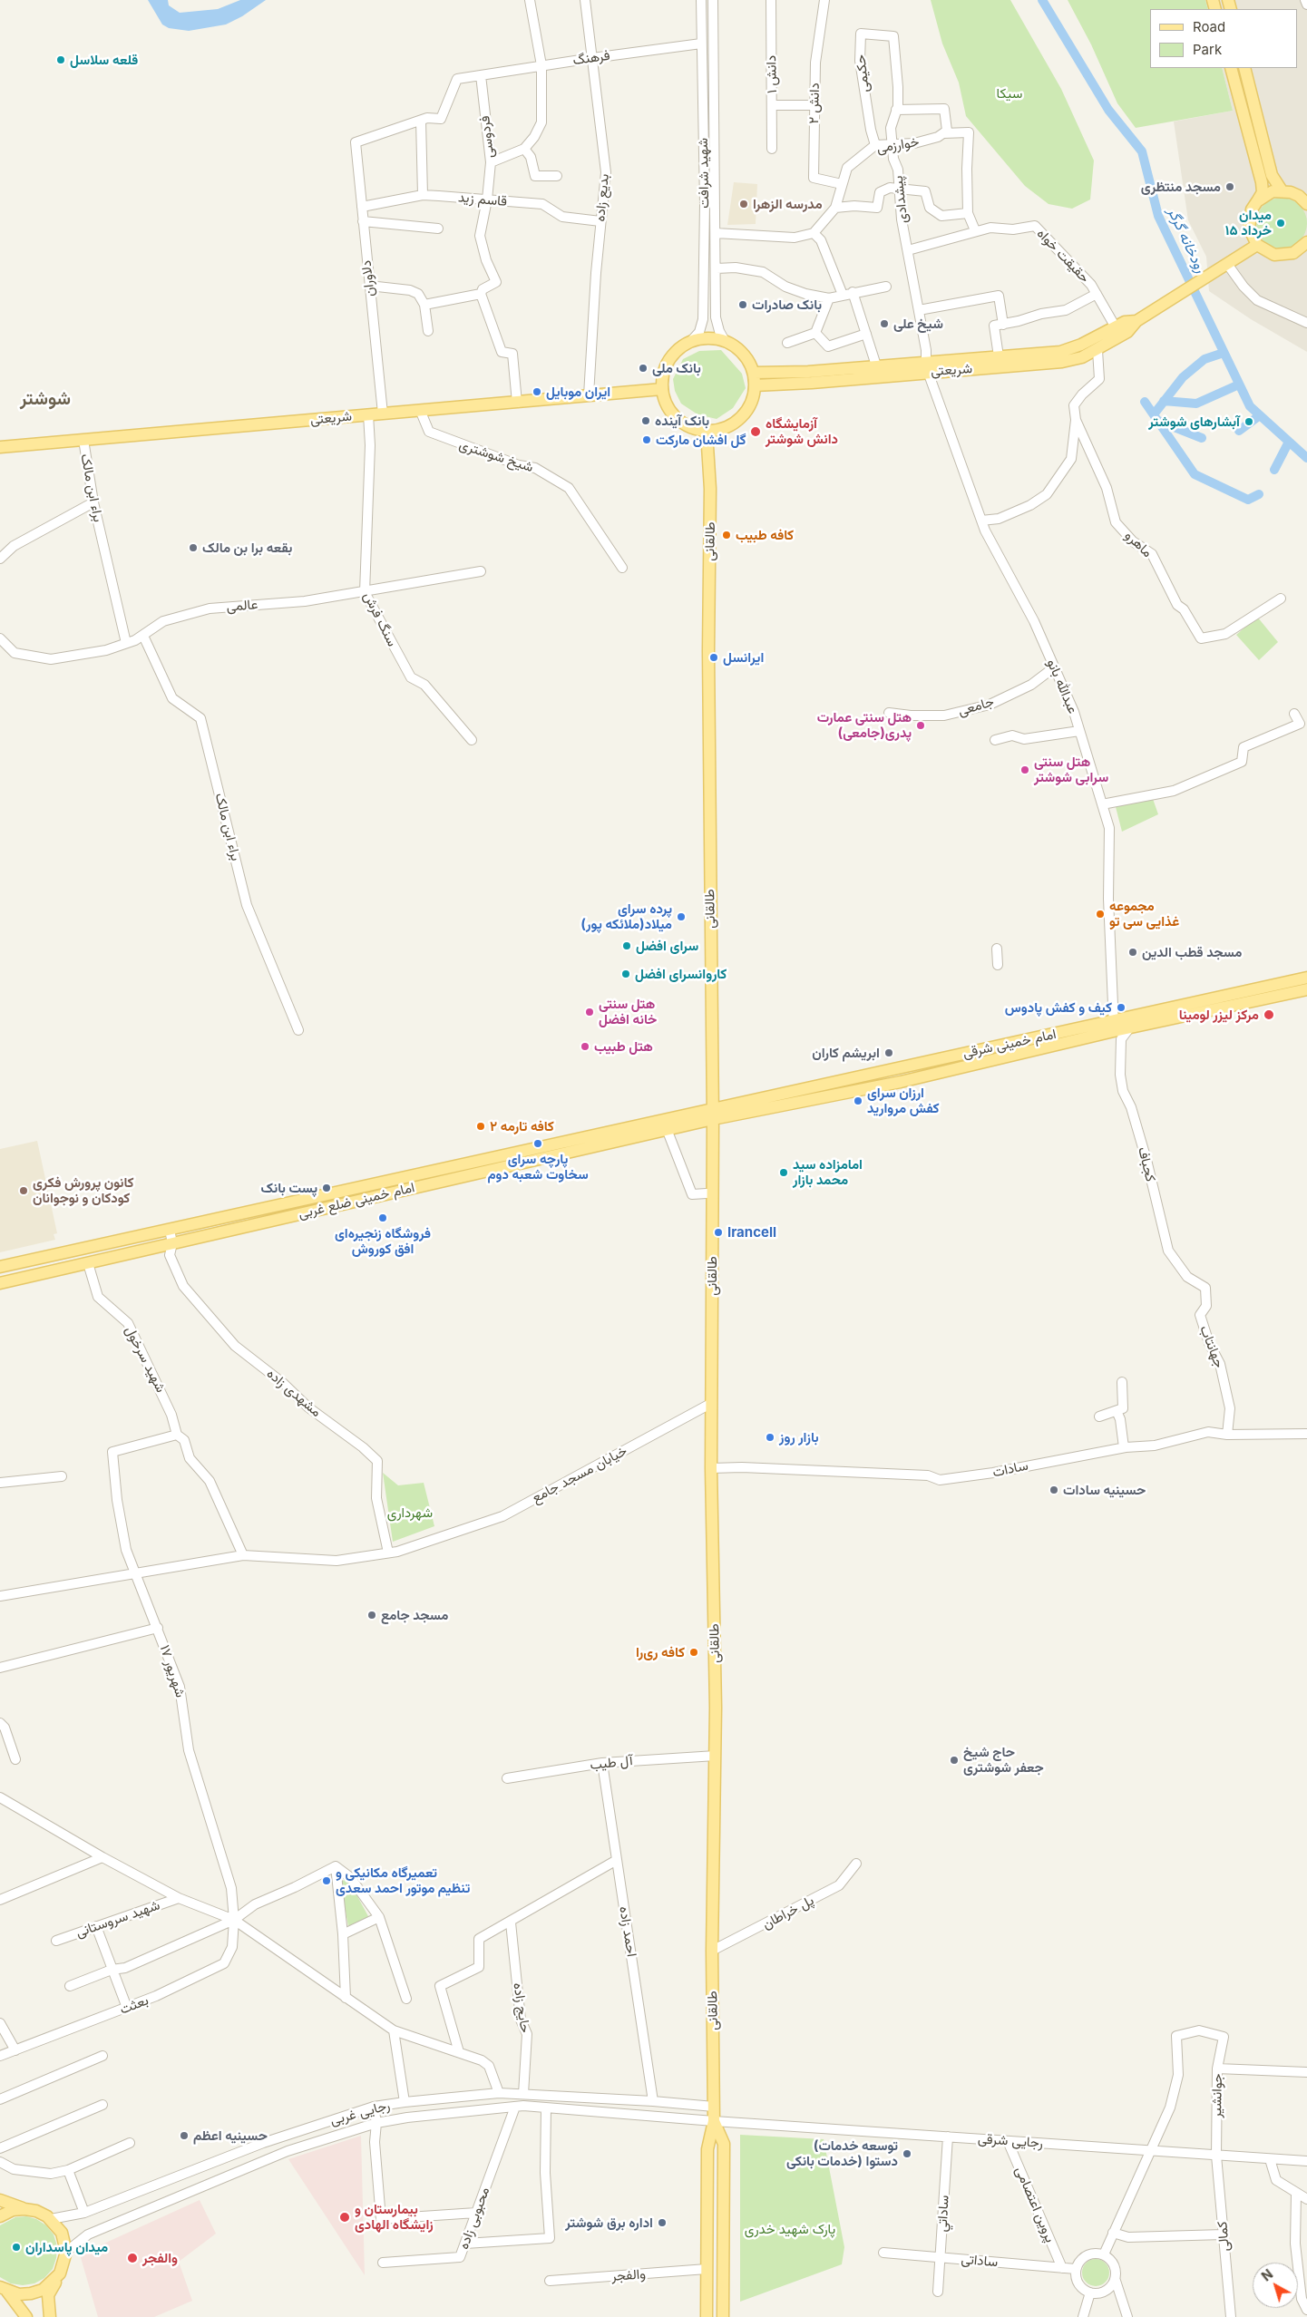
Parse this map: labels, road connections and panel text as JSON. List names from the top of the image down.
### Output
{
  "streets": {
    "main road": [
      "شریعتی",
      "طالقانی",
      "امام خمینی شرقی",
      "امام خمینی ضلع غربی"
    ],
    "street": [
      "فرهنگ",
      "حکیمی",
      "دانش ۱",
      "دانش ۲",
      "فردوسی",
      "خوارزمی",
      "شهید شرافت",
      "بدیع زاده",
      "قاسم زید",
      "پیشدادی",
      "حقیقت خواه",
      "دلاوران",
      "شیخ شوشتری",
      "براء ابن مالک",
      "ماهرو",
      "عالمی",
      "سنگ فرش",
      "عبدالله بانو",
      "جامعی",
      "کجباف",
      "جهانتاب",
      "شهید سرخول",
      "مشهدی زاده",
      "سادات",
      "خیابان مسجد جامع",
      "۱۷ شهریور",
      "آل طیب",
      "پل خراطان",
      "شهید سروستانی",
      "احمد زاده",
      "بعثت",
      "حایج زاده",
      "جوانشیر",
      "رجایی غربی",
      "رجایی شرقی",
      "پروین اعتصامی",
      "ساداتي",
      "محبوبی زاده",
      "کمالی",
      "ساداتی",
      "والفجر"
    ]
  },
  "crossings": [
    ["فرهنگ", "فردوسی"],
    ["فرهنگ", "شهید شرافت"],
    ["فرهنگ", "بدیع زاده"],
    ["فرهنگ", "دلاوران"],
    ["حکیمی", "خوارزمی"],
    ["حکیمی", "پیشدادی"],
    ["دانش ۲", "خوارزمی"],
    ["فردوسی", "قاسم زید"],
    ["خوارزمی", "پیشدادی"],
    ["شهید شرافت", "شریعتی"],
    ["شهید شرافت", "طالقانی"],
    ["بدیع زاده", "قاسم زید"],
    ["بدیع زاده", "شریعتی"],
    ["قاسم زید", "دلاوران"],
    ["پیشدادی", "حقیقت خواه"],
    ["پیشدادی", "شریعتی"],
    ["پیشدادی", "عبدالله بانو"],
    ["حقیقت خواه", "شریعتی"],
    ["دلاوران", "شریعتی"],
    ["شریعتی", "شیخ شوشتری"],
    ["شریعتی", "براء ابن مالک"],
    ["شریعتی", "طالقانی"],
    ["شریعتی", "سنگ فرش"],
    ["شریعتی", "عبدالله بانو"],
    ["براء ابن مالک", "عالمی"],
    ["طالقانی", "امام خمینی شرقی"],
    ["طالقانی", "امام خمینی ضلع غربی"],
    ["طالقانی", "سادات"],
    ["طالقانی", "خیابان مسجد جامع"],
    ["طالقانی", "آل طیب"],
    ["طالقانی", "پل خراطان"],
    ["طالقانی", "رجایی غربی"],
    ["طالقانی", "رجایی شرقی"],
    ["طالقانی", "والفجر"],
    ["عالمی", "سنگ فرش"],
    ["عبدالله بانو", "جامعی"],
    ["عبدالله بانو", "امام خمینی شرقی"],
    ["امام خمینی شرقی", "کجباف"],
    ["امام خمینی شرقی", "امام خمینی ضلع غربی"],
    ["کجباف", "جهانتاب"],
    ["امام خمینی ضلع غربی", "شهید سرخول"],
    ["امام خمینی ضلع غربی", "مشهدی زاده"],
    ["جهانتاب", "سادات"],
    ["شهید سرخول", "۱۷ شهریور"],
    ["مشهدی زاده", "خیابان مسجد جامع"],
    ["۱۷ شهریور", "بعثت"],
    ["آل طیب", "احمد زاده"],
    ["احمد زاده", "رجایی غربی"],
    ["حایج زاده", "رجایی غربی"],
    ["جوانشیر", "رجایی شرقی"],
    ["جوانشیر", "کمالی"],
    ["رجایی غربی", "رجایی شرقی"],
    ["رجایی غربی", "محبوبی زاده"],
    ["رجایی شرقی", "پروین اعتصامی"],
    ["رجایی شرقی", "ساداتي"],
    ["رجایی شرقی", "کمالی"],
    ["پروین اعتصامی", "ساداتی"],
    ["ساداتي", "ساداتی"]
  ],
  "districts": ["شوشتر"],
  "water": ["رودخانه گرگر"],
  "parks": ["سیکا", "شهرداری", "پارک شهید خدری"],
  "places": [
    "قلعه سلاسل",
    "مسجد منتظری",
    "مدرسه الزهرا",
    "میدان ۱۵ خرداد",
    "بانک صادرات",
    "شیخ علی",
    "بانک ملی",
    "ایران موبایل",
    "بانک آینده",
    "آبشارهای شوشتر",
    "آزمایشگاه دانش شوشتر",
    "گل افشان مارکت",
    "کافه طبیب",
    "بقعه برا بن مالک",
    "ایرانسل",
    "هتل سنتی عمارت پدری(جامعی)",
    "هتل سنتی سرابی شوشتر",
    "مجموعه غذایی سی تو",
    "پرده سرای میلاد(ملائکه پور)",
    "سرای افضل",
    "مسجد قطب الدین",
    "کاروانسرای افضل",
    "کیف و کفش پادوس",
    "هتل سنتی خانه افضل",
    "مرکز لیزر لومینا",
    "هتل طبیب",
    "ابریشم کاران",
    "ارزان سرای کفش مروارید",
    "کافه تارمه ۲",
    "پارچه سرای سخاوت شعبه دوم",
    "امامزاده سید محمد بازار",
    "پست بانک",
    "کانون پرورش فکری کودکان و نوجوانان",
    "فروشگاه زنجیره‌ای افق کوروش",
    "Irancell",
    "بازار روز",
    "حسینیه سادات",
    "مسجد جامع",
    "کافه‌ ری‌را",
    "حاج شیخ جعفر شوشتری",
    "تعمیرگاه مکانیکی و تنظیم موتور احمد سعدی",
    "حسینیه اعظم",
    "(توسعه خدمات دستوا (خدمات بانکی",
    "بیمارستان و زایشگاه الهادی",
    "اداره برق شوشتر",
    "میدان پاسداران",
    "والفجر"
  ],
  "legend": ["Road", "Park"],
  "north": "top left"
}
